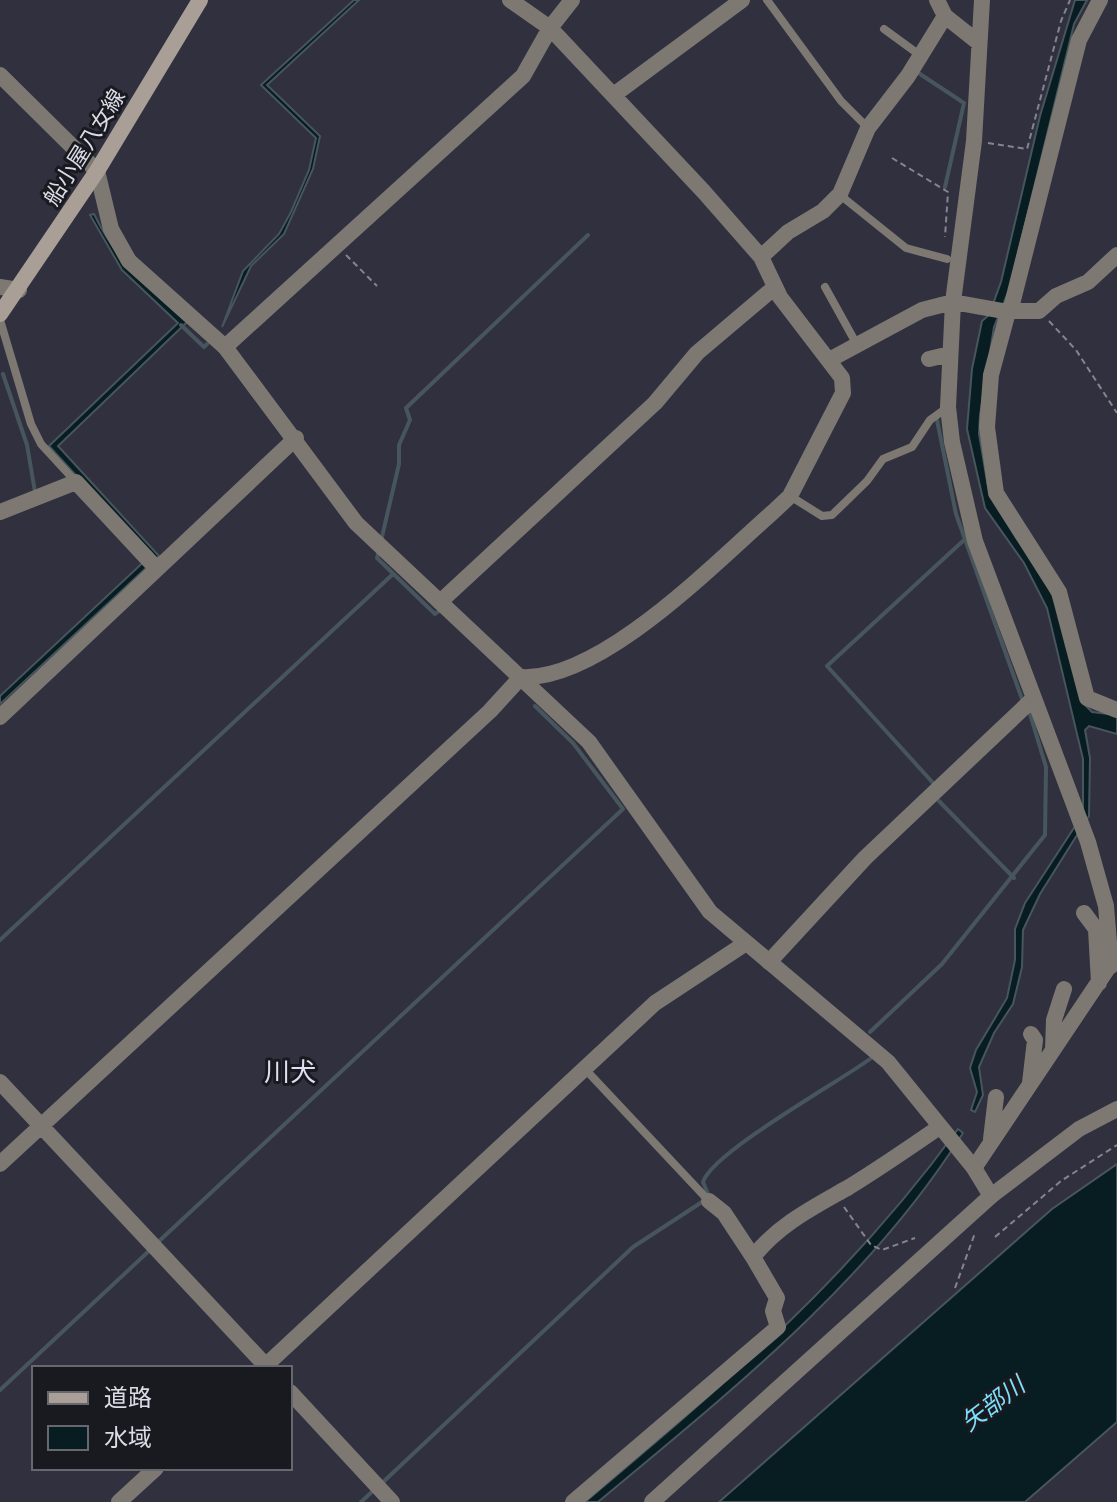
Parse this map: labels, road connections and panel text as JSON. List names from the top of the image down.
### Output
{
  "streets": {
    "main road": ["船小屋八女線"]
  },
  "districts": ["川犬"],
  "water": ["矢部川"],
  "legend": ["道路", "水域"]
}
